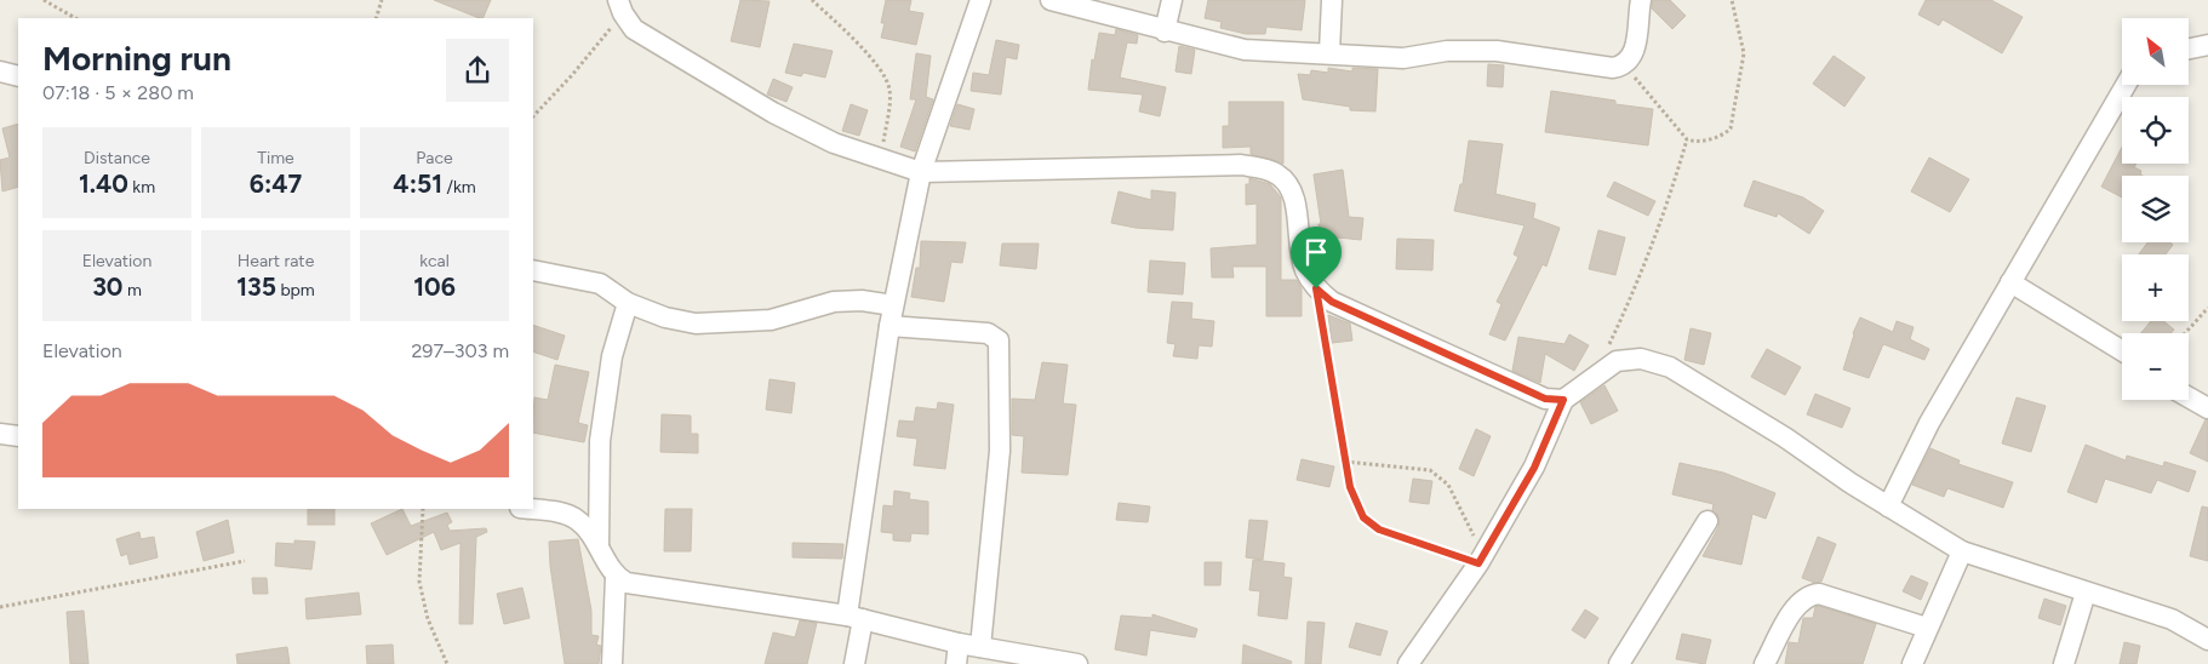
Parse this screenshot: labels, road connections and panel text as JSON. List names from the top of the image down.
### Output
{
  "north": "top left",
  "page": {
    "map_buttons": ["+", "−"],
    "heading": ["Morning run", "07:18 · 5 × 280 m"],
    "stats": [
      ["Distance", "1.40 km"],
      ["Time", "6:47"],
      ["Pace", "4:51 /km"],
      ["Elevation", "30 m"],
      ["Heart rate", "135 bpm"],
      ["kcal", "106"]
    ],
    "chart": ["Elevation", "297–303 m"]
  }
}
